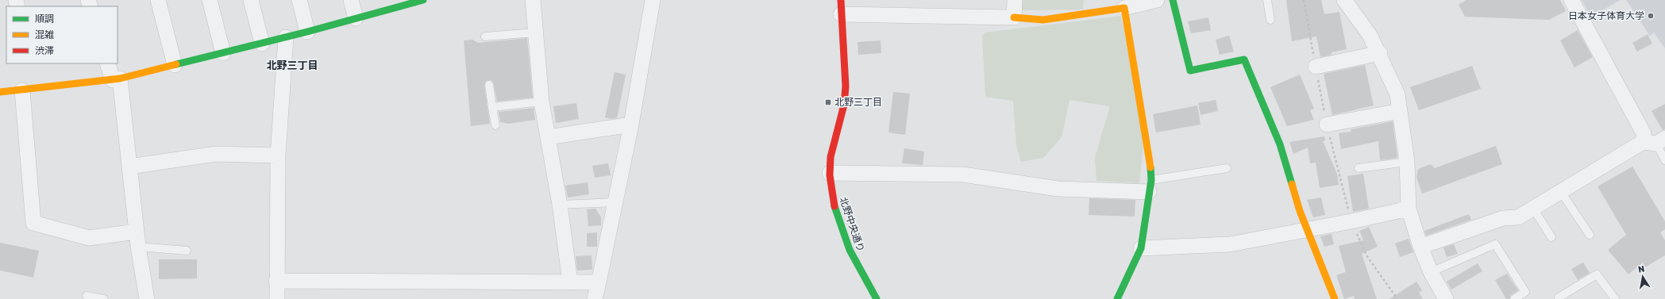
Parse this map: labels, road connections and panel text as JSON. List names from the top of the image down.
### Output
{
  "streets": {
    "street": ["北野中央通り"]
  },
  "districts": ["北野三丁目"],
  "places": {
    "other": ["日本女子体育大学"],
    "transit": ["北野三丁目"]
  },
  "legend": ["順調", "混雑", "渋滞"],
  "north": "top"
}
